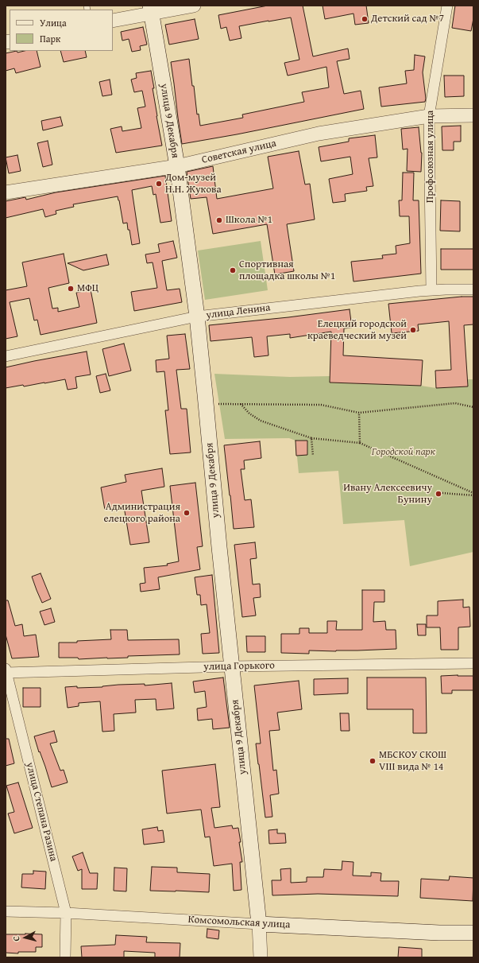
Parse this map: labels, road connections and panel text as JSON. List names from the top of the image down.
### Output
{
  "streets": {
    "main road": ["улица 9 Декабря", "Комсомольская улица"],
    "street": [
      "Советская улица",
      "Профсоюзная улица",
      "улица Ленина",
      "улица Горького",
      "улица Степана Разина"
    ]
  },
  "crossings": [
    ["улица 9 Декабря", "Советская улица"],
    ["улица 9 Декабря", "улица Ленина"],
    ["улица 9 Декабря", "улица Горького"],
    ["улица 9 Декабря", "Комсомольская улица"],
    ["Советская улица", "Профсоюзная улица"],
    ["Профсоюзная улица", "улица Ленина"],
    ["улица Горького", "улица Степана Разина"],
    ["улица Степана Разина", "Комсомольская улица"]
  ],
  "parks": ["Городской парк"],
  "places": [
    "Детский сад №7",
    "Дом-музей Н.Н. Жукова",
    "Школа №1",
    "Спортивная площадка школы №1",
    "МФЦ",
    "Елецкий городской краеведческий музей",
    "Ивану Алексеевичу Бунину",
    "Администрация елецкого района",
    "МБСКОУ СКОШ VIII вида № 14"
  ],
  "legend": ["Улица", "Парк"],
  "north": "left"
}
